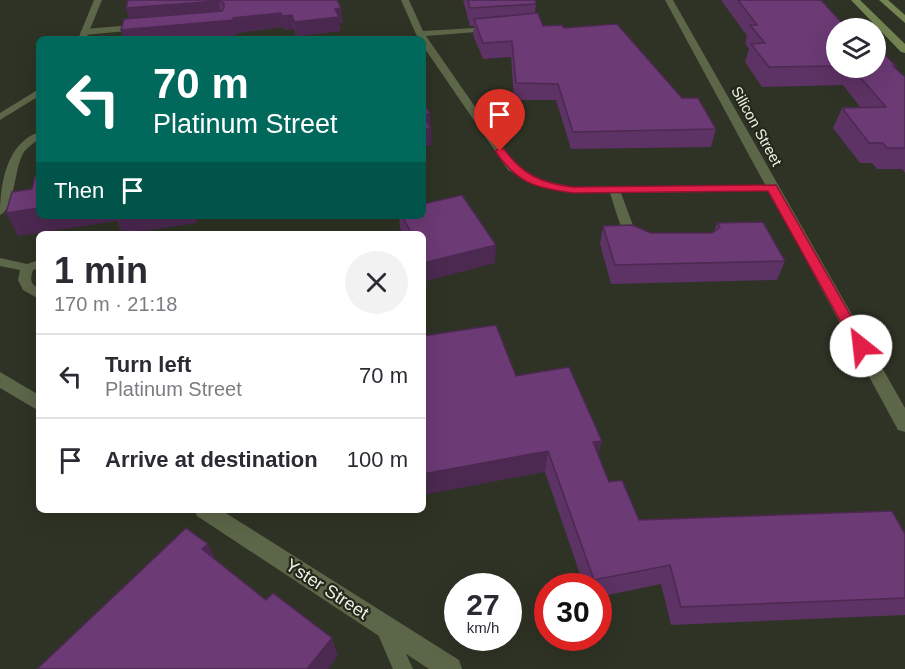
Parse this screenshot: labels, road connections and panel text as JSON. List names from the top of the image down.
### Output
{
  "streets": {
    "street": ["Silicon Street", "Yster Street"]
  },
  "page": {
    "turn": ["70 m", "Platinum Street"],
    "then": "Then",
    "heading": ["1 min", "170 m · 21:18"],
    "list": [
      {
        "name": "Turn left",
        "note": "Platinum Street",
        "value": "70 m"
      },
      {
        "name": "Arrive at destination",
        "value": "100 m"
      }
    ],
    "speed": "27 km/h",
    "limit": "30"
  }
}
